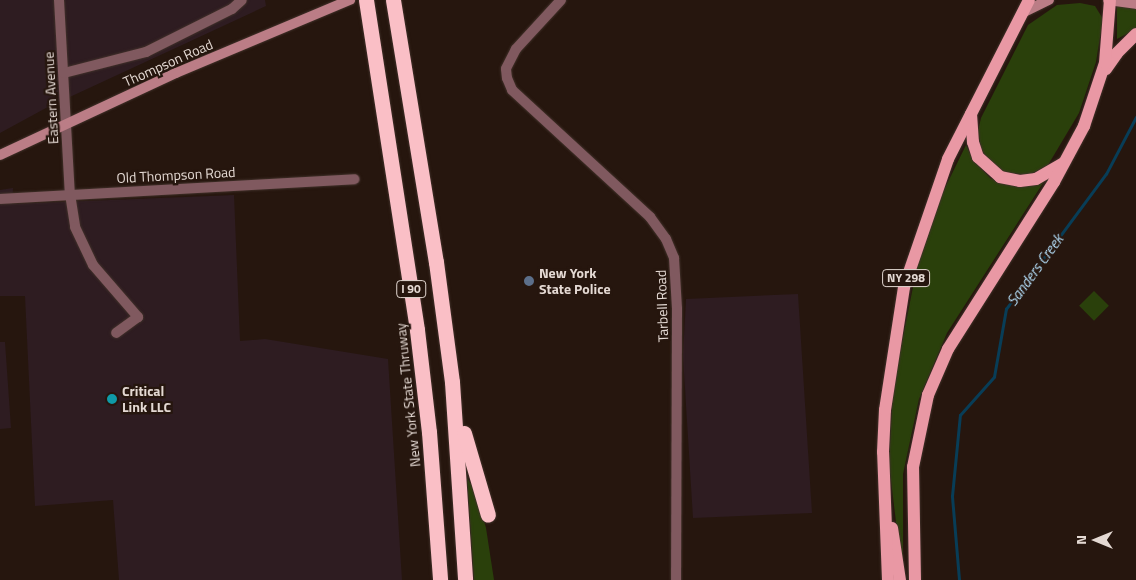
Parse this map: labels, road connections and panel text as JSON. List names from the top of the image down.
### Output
{
  "streets": {
    "highway": ["I 90", "New York State Thruway"],
    "main road": ["NY 298"],
    "street": [
      "Thompson Road",
      "Eastern Avenue",
      "Old Thompson Road",
      "Tarbell Road"
    ]
  },
  "crossings": [
    ["Thompson Road", "Eastern Avenue"],
    ["Eastern Avenue", "Old Thompson Road"]
  ],
  "water": ["Sanders Creek"],
  "places": ["New York State Police", "Critical Link LLC"],
  "north": "left"
}
